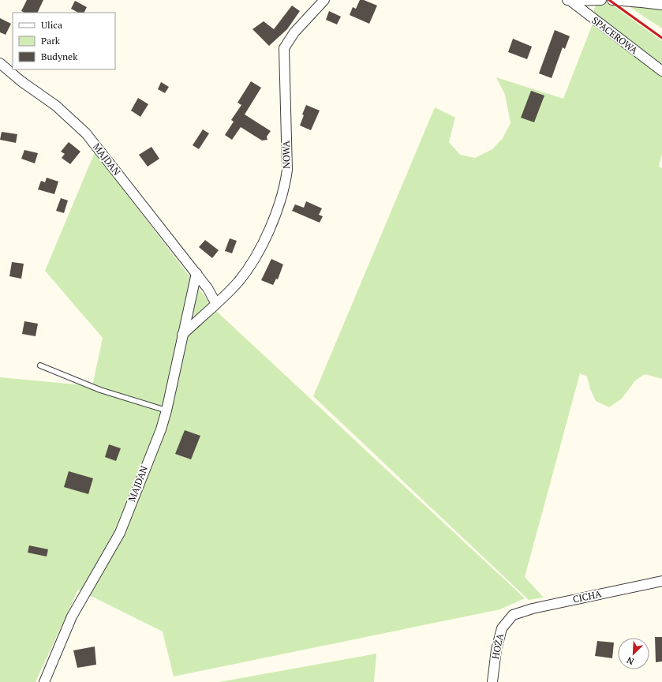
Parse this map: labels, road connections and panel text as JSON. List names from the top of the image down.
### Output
{
  "streets": {
    "street": [
      "SPACEROWA",
      "NOWA",
      "MAJDAN",
      "CICHA",
      "HOŻA"
    ]
  },
  "crossings": [
    ["NOWA", "MAJDAN"],
    ["CICHA", "HOŻA"]
  ],
  "legend": ["Ulica", "Park", "Budynek"],
  "north": "bottom left"
}
